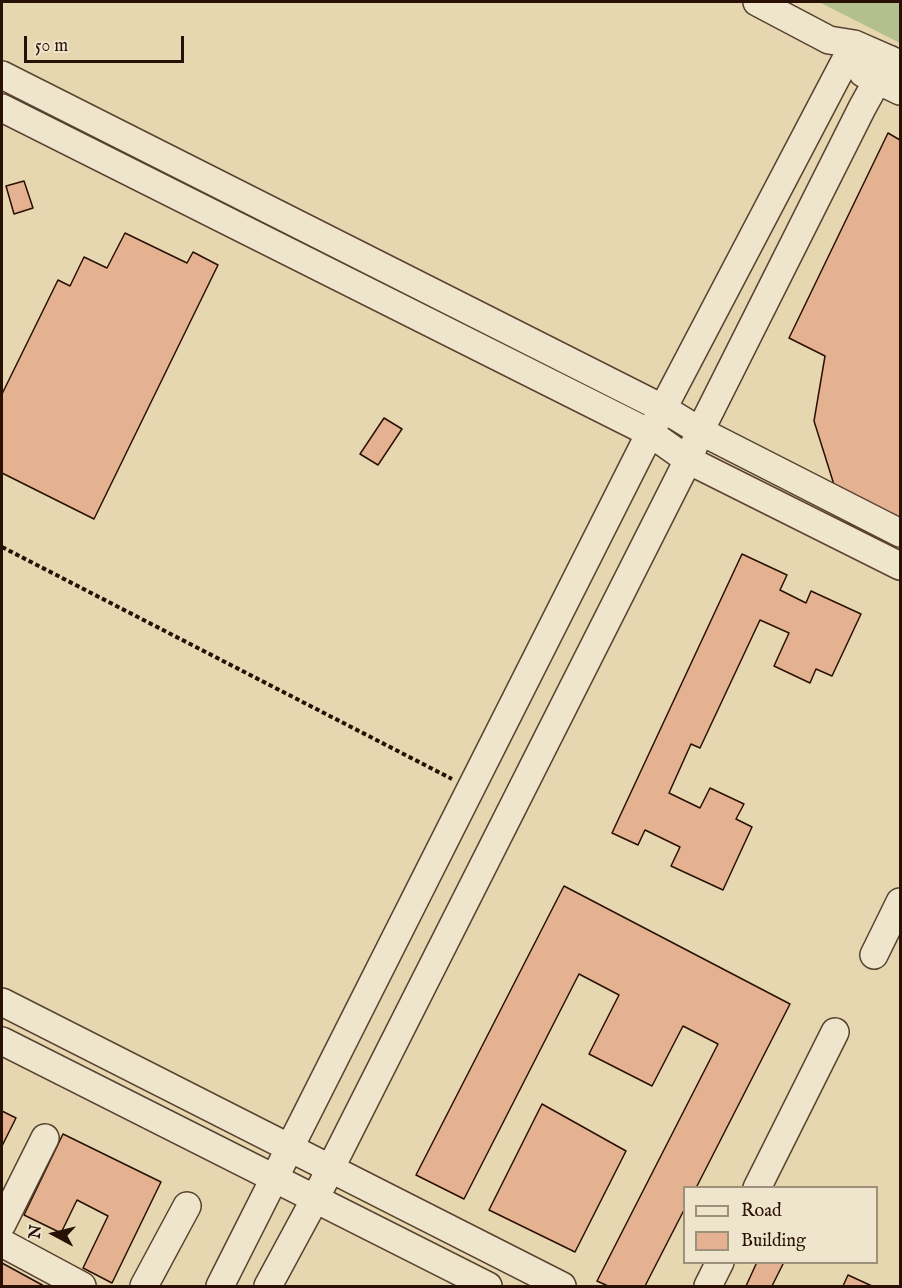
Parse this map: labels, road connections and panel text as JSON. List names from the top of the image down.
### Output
{
  "legend": ["Road", "Building"],
  "scale_bar": "50 m",
  "north": "left"
}
